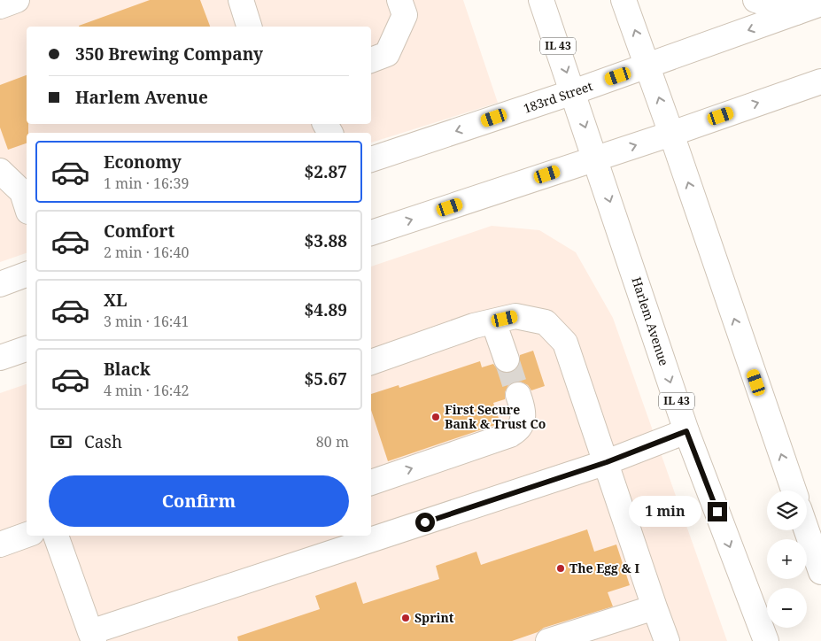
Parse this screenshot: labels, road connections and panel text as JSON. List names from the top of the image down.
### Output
{
  "streets": {
    "main road": ["IL 43", "183rd Street", "Harlem Avenue"]
  },
  "crossings": [
    ["183rd Street", "Harlem Avenue"]
  ],
  "places": ["First Secure Bank & Trust Co", "The Egg & I", "Sprint"],
  "page": {
    "banner": ["350 Brewing Company", "Harlem Avenue"],
    "list": [
      {
        "name": "Economy",
        "note": "1 min · 16:39",
        "value": "$2.87"
      },
      {
        "name": "Comfort",
        "note": "2 min · 16:40",
        "value": "$3.88"
      },
      {
        "name": "XL",
        "note": "3 min · 16:41",
        "value": "$4.89"
      },
      {
        "name": "Black",
        "note": "4 min · 16:42",
        "value": "$5.67"
      }
    ],
    "pay": ["Cash", "80 m"],
    "buttons": "Confirm",
    "map_buttons": ["+", "−"],
    "bubble": "1 min"
  }
}
